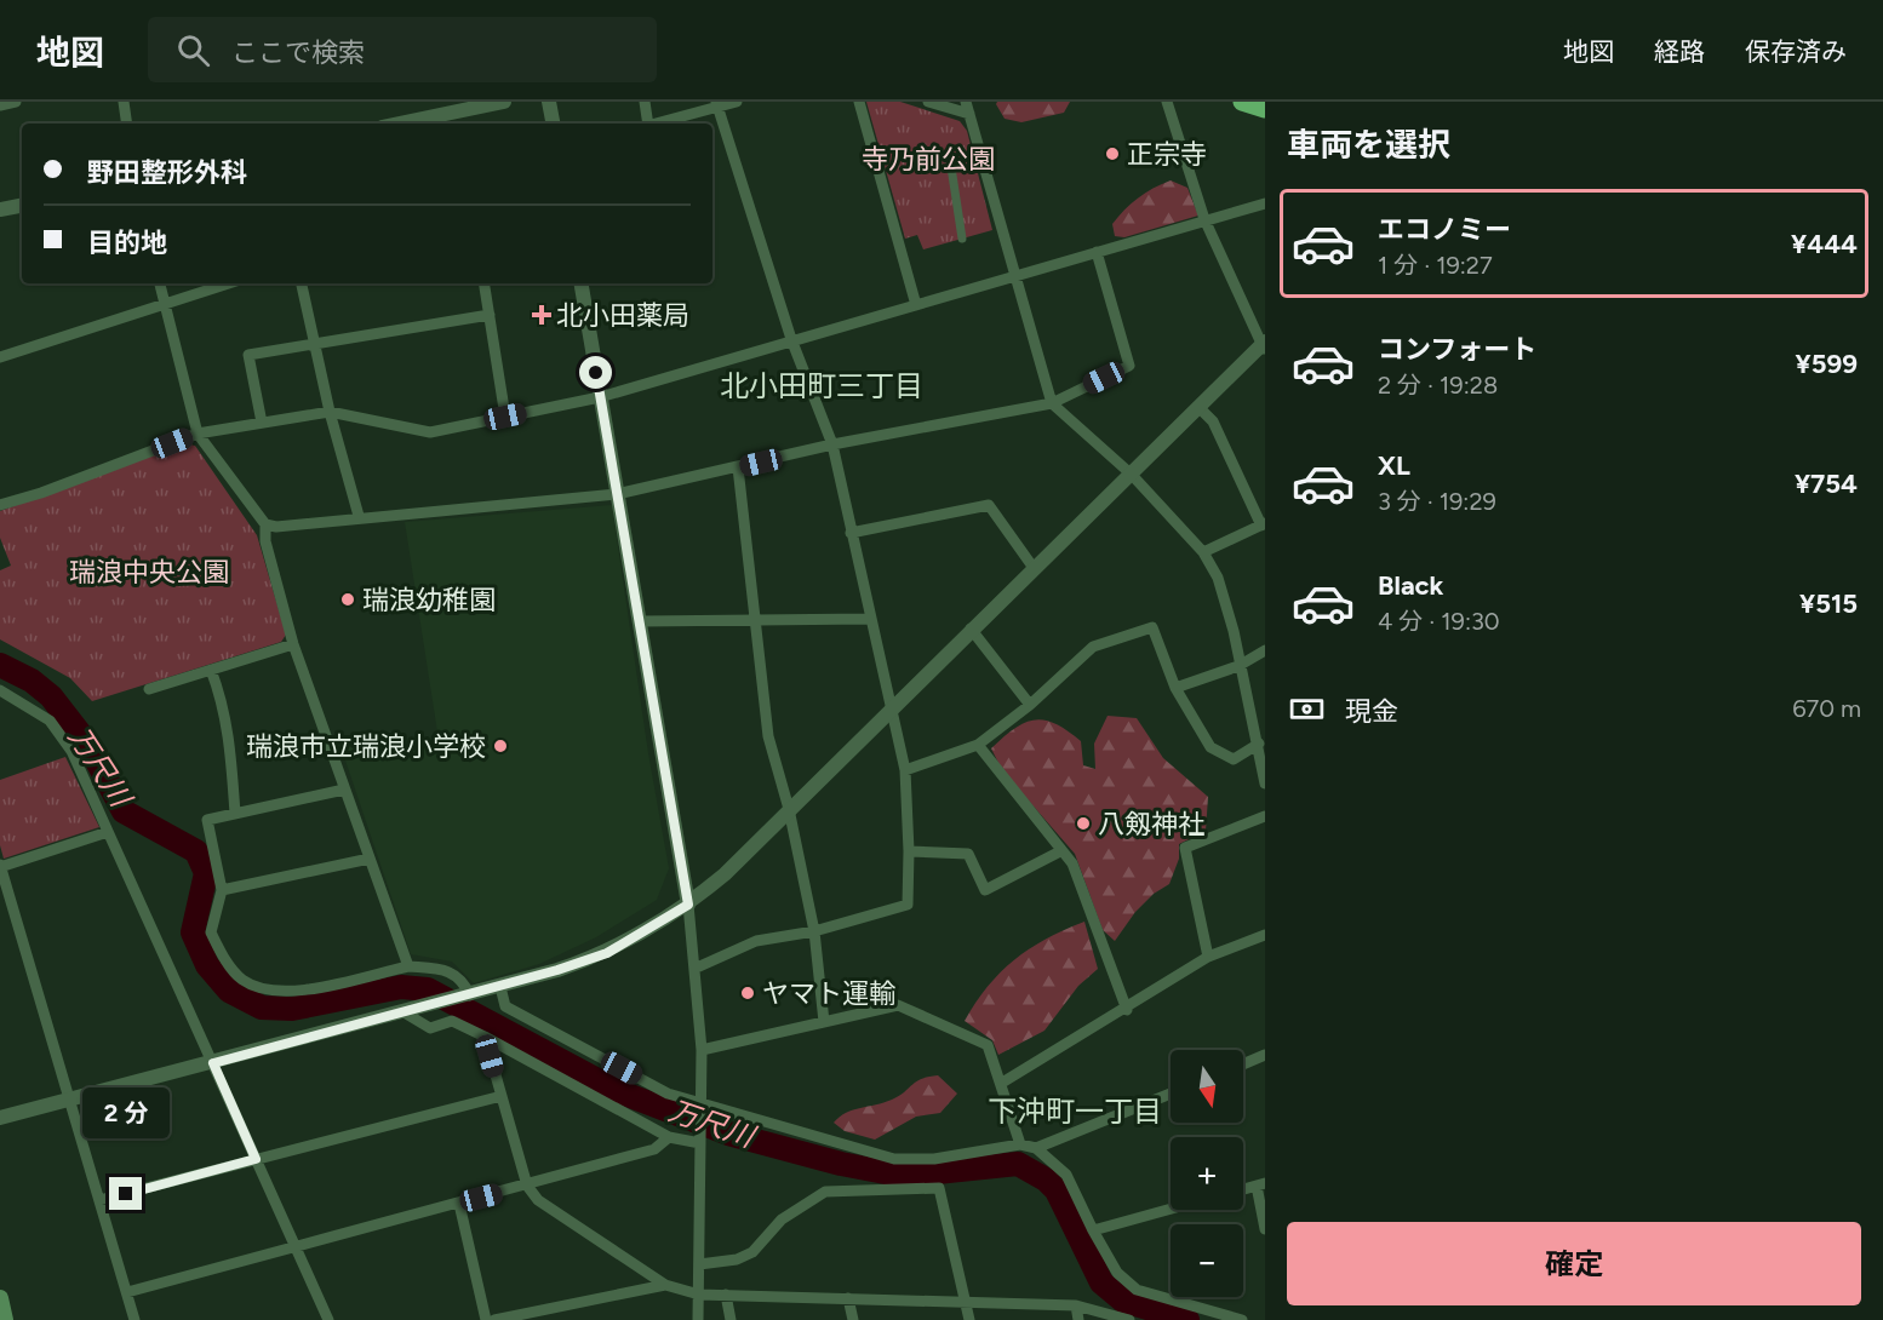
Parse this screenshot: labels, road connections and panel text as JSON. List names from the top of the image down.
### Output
{
  "districts": ["北小田町三丁目", "下沖町一丁目"],
  "water": ["万尺川"],
  "parks": ["寺乃前公園", "瑞浪中央公園"],
  "places": {
    "other": [
      "正宗寺",
      "瑞浪幼稚園",
      "瑞浪市立瑞浪小学校",
      "八剱神社",
      "ヤマト運輸"
    ],
    "health": ["北小田薬局"]
  },
  "north": "bottom",
  "page": {
    "header": "地図",
    "search": "ここで検索",
    "nav": ["地図", "経路", "保存済み"],
    "heading": "車両を選択",
    "banner": ["野田整形外科", "目的地"],
    "list": [
      {
        "name": "エコノミー",
        "note": "1 分 · 19:27",
        "value": "¥444"
      },
      {
        "name": "コンフォート",
        "note": "2 分 · 19:28",
        "value": "¥599"
      },
      {
        "name": "XL",
        "note": "3 分 · 19:29",
        "value": "¥754"
      },
      {
        "name": "Black",
        "note": "4 分 · 19:30",
        "value": "¥515"
      }
    ],
    "pay": ["現金", "670 m"],
    "map_buttons": ["+", "−"],
    "bubble": "2 分",
    "buttons": "確定"
  }
}
